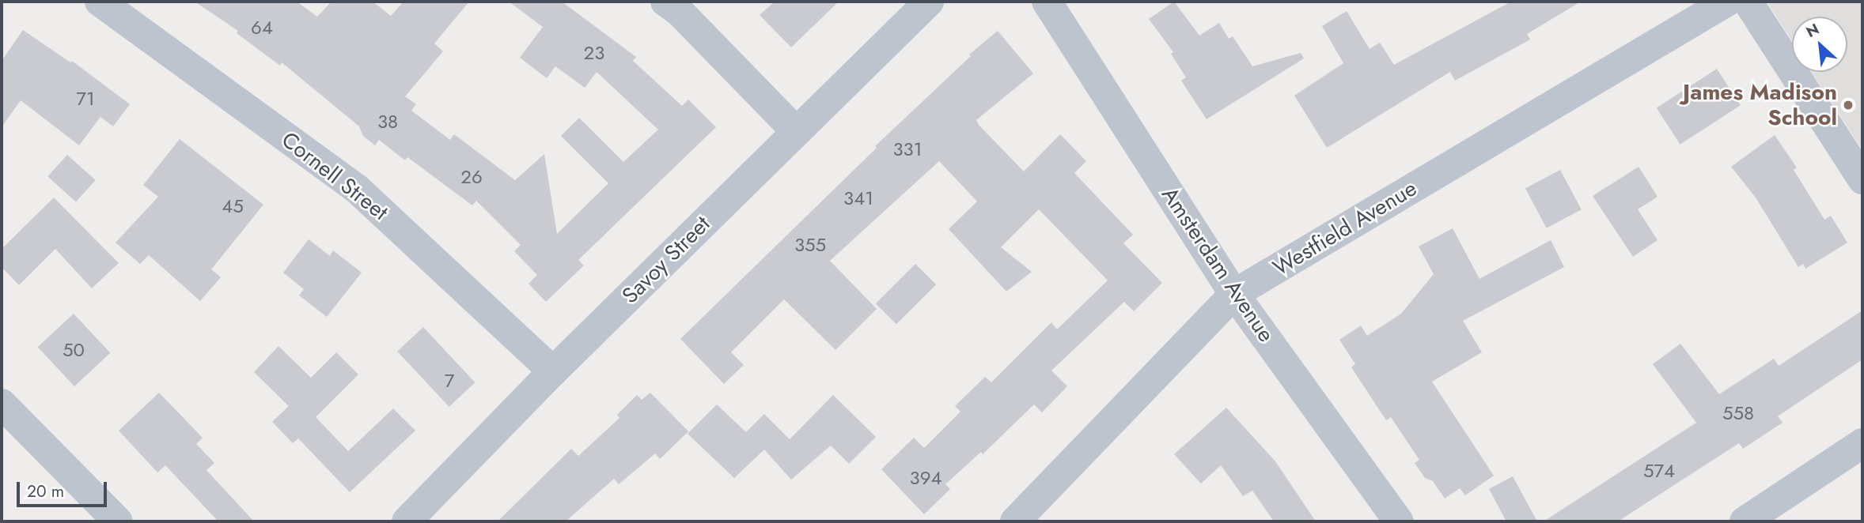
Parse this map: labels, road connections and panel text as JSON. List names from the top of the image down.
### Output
{
  "streets": {
    "street": [
      "Cornell Street",
      "Westfield Avenue",
      "Savoy Street",
      "Amsterdam Avenue"
    ]
  },
  "crossings": [
    ["Cornell Street", "Savoy Street"],
    ["Westfield Avenue", "Amsterdam Avenue"]
  ],
  "places": ["James Madison School"],
  "house_numbers": [
    "64",
    "23",
    "71",
    "38",
    "331",
    "26",
    "341",
    "45",
    "355",
    "50",
    "7",
    "558",
    "574",
    "394"
  ],
  "scale_bar": "20 m",
  "north": "top left"
}
